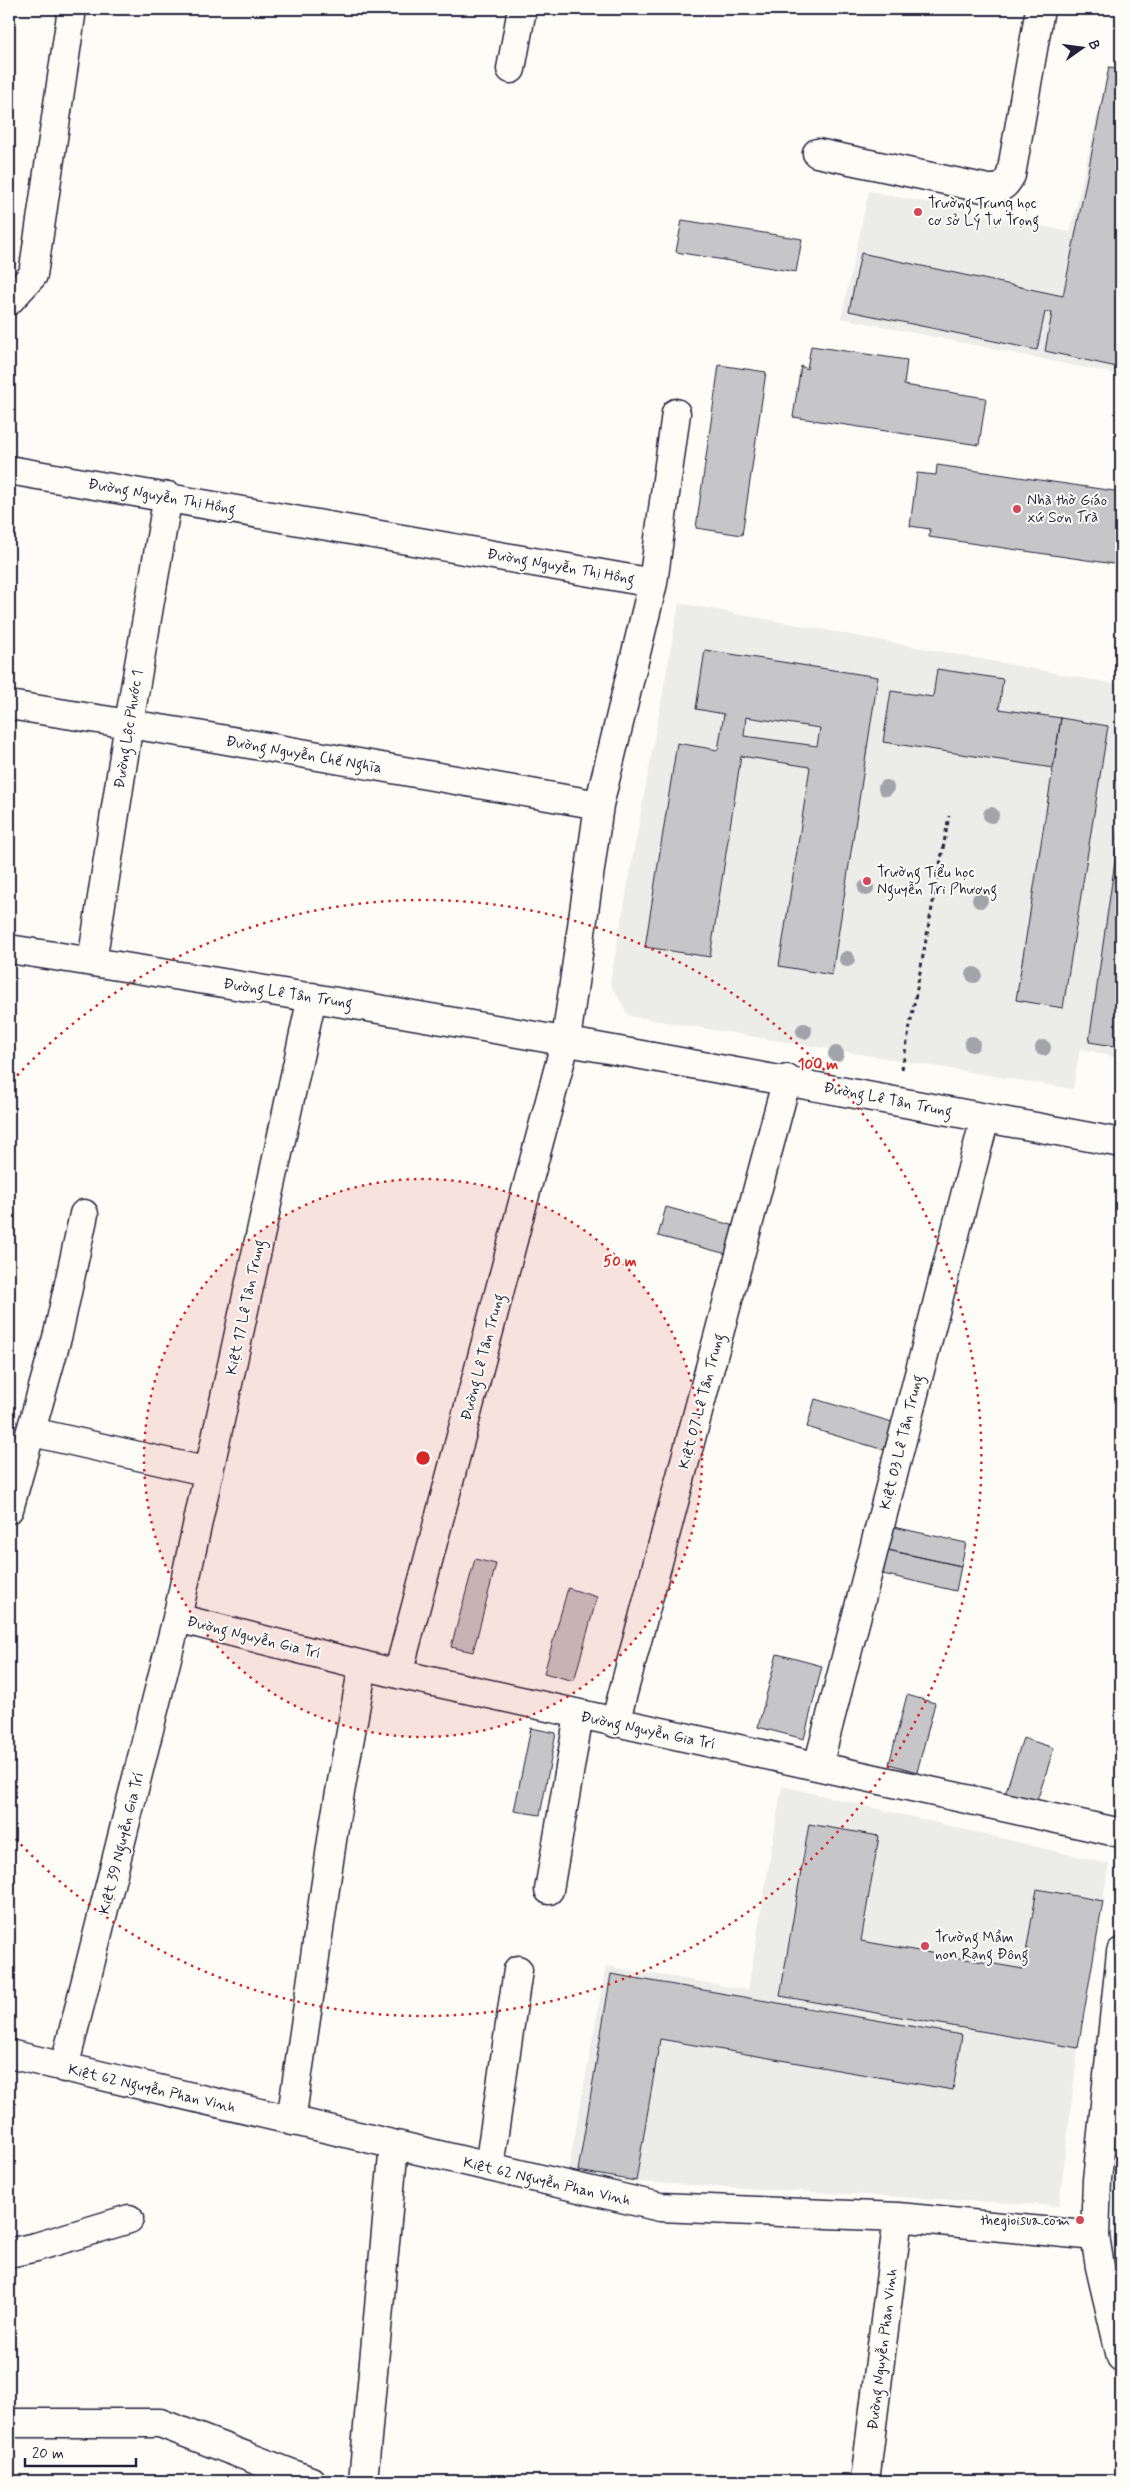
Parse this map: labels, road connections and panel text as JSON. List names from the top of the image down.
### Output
{
  "streets": {
    "street": [
      "Đường Nguyễn Thị Hồng",
      "Đường Lộc Phước 1",
      "Đường Nguyễn Chế Nghĩa",
      "Đường Lê Tân Trung",
      "Kiệt 17 Lê Tân Trung",
      "Kiệt 07 Lê Tân Trung",
      "Kiệt 03 Lê Tân Trung",
      "Đường Nguyễn Gia Trí",
      "Kiệt 39 Nguyễn Gia Trí",
      "Kiệt 62 Nguyễn Phan Vinh",
      "Đường Nguyễn Phan Vinh"
    ]
  },
  "crossings": [
    ["Đường Nguyễn Thị Hồng", "Đường Lộc Phước 1"],
    ["Đường Nguyễn Thị Hồng", "Đường Nguyễn Chế Nghĩa"],
    ["Đường Nguyễn Thị Hồng", "Đường Lê Tân Trung"],
    ["Đường Lộc Phước 1", "Đường Nguyễn Chế Nghĩa"],
    ["Đường Lộc Phước 1", "Đường Lê Tân Trung"],
    ["Đường Lê Tân Trung", "Kiệt 17 Lê Tân Trung"],
    ["Đường Lê Tân Trung", "Kiệt 07 Lê Tân Trung"],
    ["Đường Lê Tân Trung", "Kiệt 03 Lê Tân Trung"],
    ["Đường Lê Tân Trung", "Đường Nguyễn Gia Trí"],
    ["Kiệt 17 Lê Tân Trung", "Đường Nguyễn Gia Trí"],
    ["Kiệt 17 Lê Tân Trung", "Kiệt 39 Nguyễn Gia Trí"],
    ["Kiệt 07 Lê Tân Trung", "Đường Nguyễn Gia Trí"],
    ["Kiệt 03 Lê Tân Trung", "Đường Nguyễn Gia Trí"],
    ["Đường Nguyễn Gia Trí", "Kiệt 39 Nguyễn Gia Trí"],
    ["Kiệt 39 Nguyễn Gia Trí", "Kiệt 62 Nguyễn Phan Vinh"],
    ["Kiệt 62 Nguyễn Phan Vinh", "Đường Nguyễn Phan Vinh"]
  ],
  "places": [
    "Trường Trung học cơ sở Lý Tự Trọng",
    "Nhà thờ Giáo xứ Sơn Trà",
    "Trường Tiểu học Nguyễn Tri Phương",
    "Trường Mầm non Rạng Đông",
    "thegioisua.com"
  ],
  "scale_bar": "20 m",
  "north": "right",
  "rings": ["100 m", "50 m"]
}
